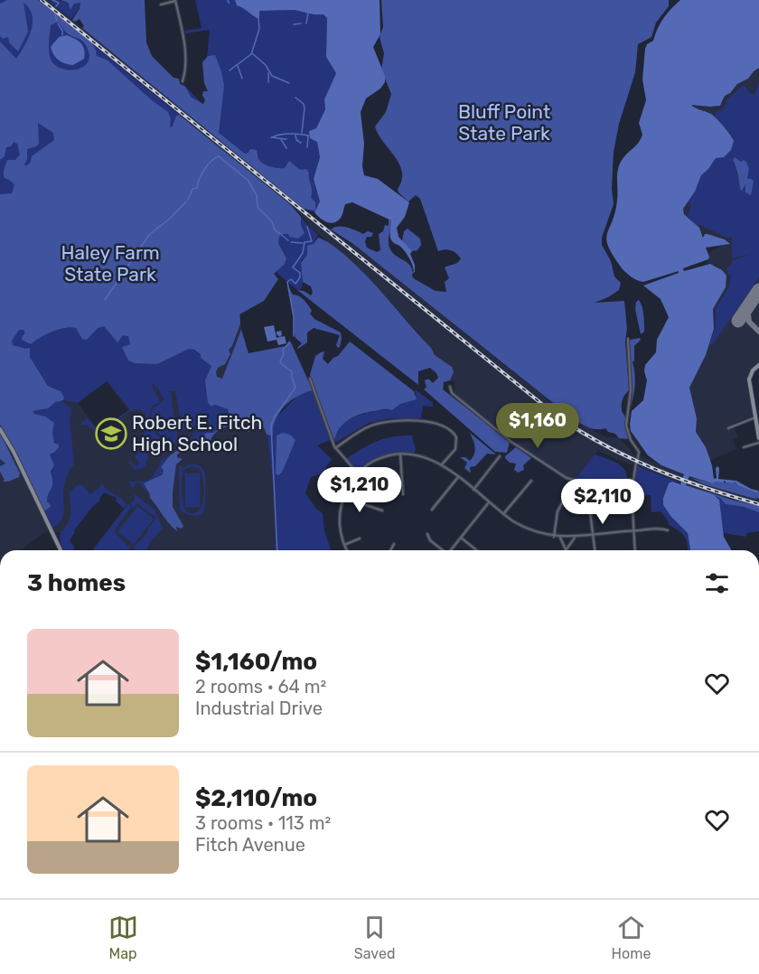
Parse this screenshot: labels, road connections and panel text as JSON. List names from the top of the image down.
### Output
{
  "parks": ["Bluff Point State Park", "Haley Farm State Park"],
  "places": {
    "school or university": ["Robert E. Fitch High School"]
  },
  "page": {
    "price": ["$1,160", "$1,210", "$2,110"],
    "heading": "3 homes",
    "list": [
      {
        "name": "$1,160/mo",
        "note": "2 rooms · 64 m² · Industrial Drive"
      },
      {
        "name": "$2,110/mo",
        "note": "3 rooms · 113 m² · Fitch Avenue"
      }
    ],
    "tabs": ["Map", "Saved", "Home"]
  }
}
